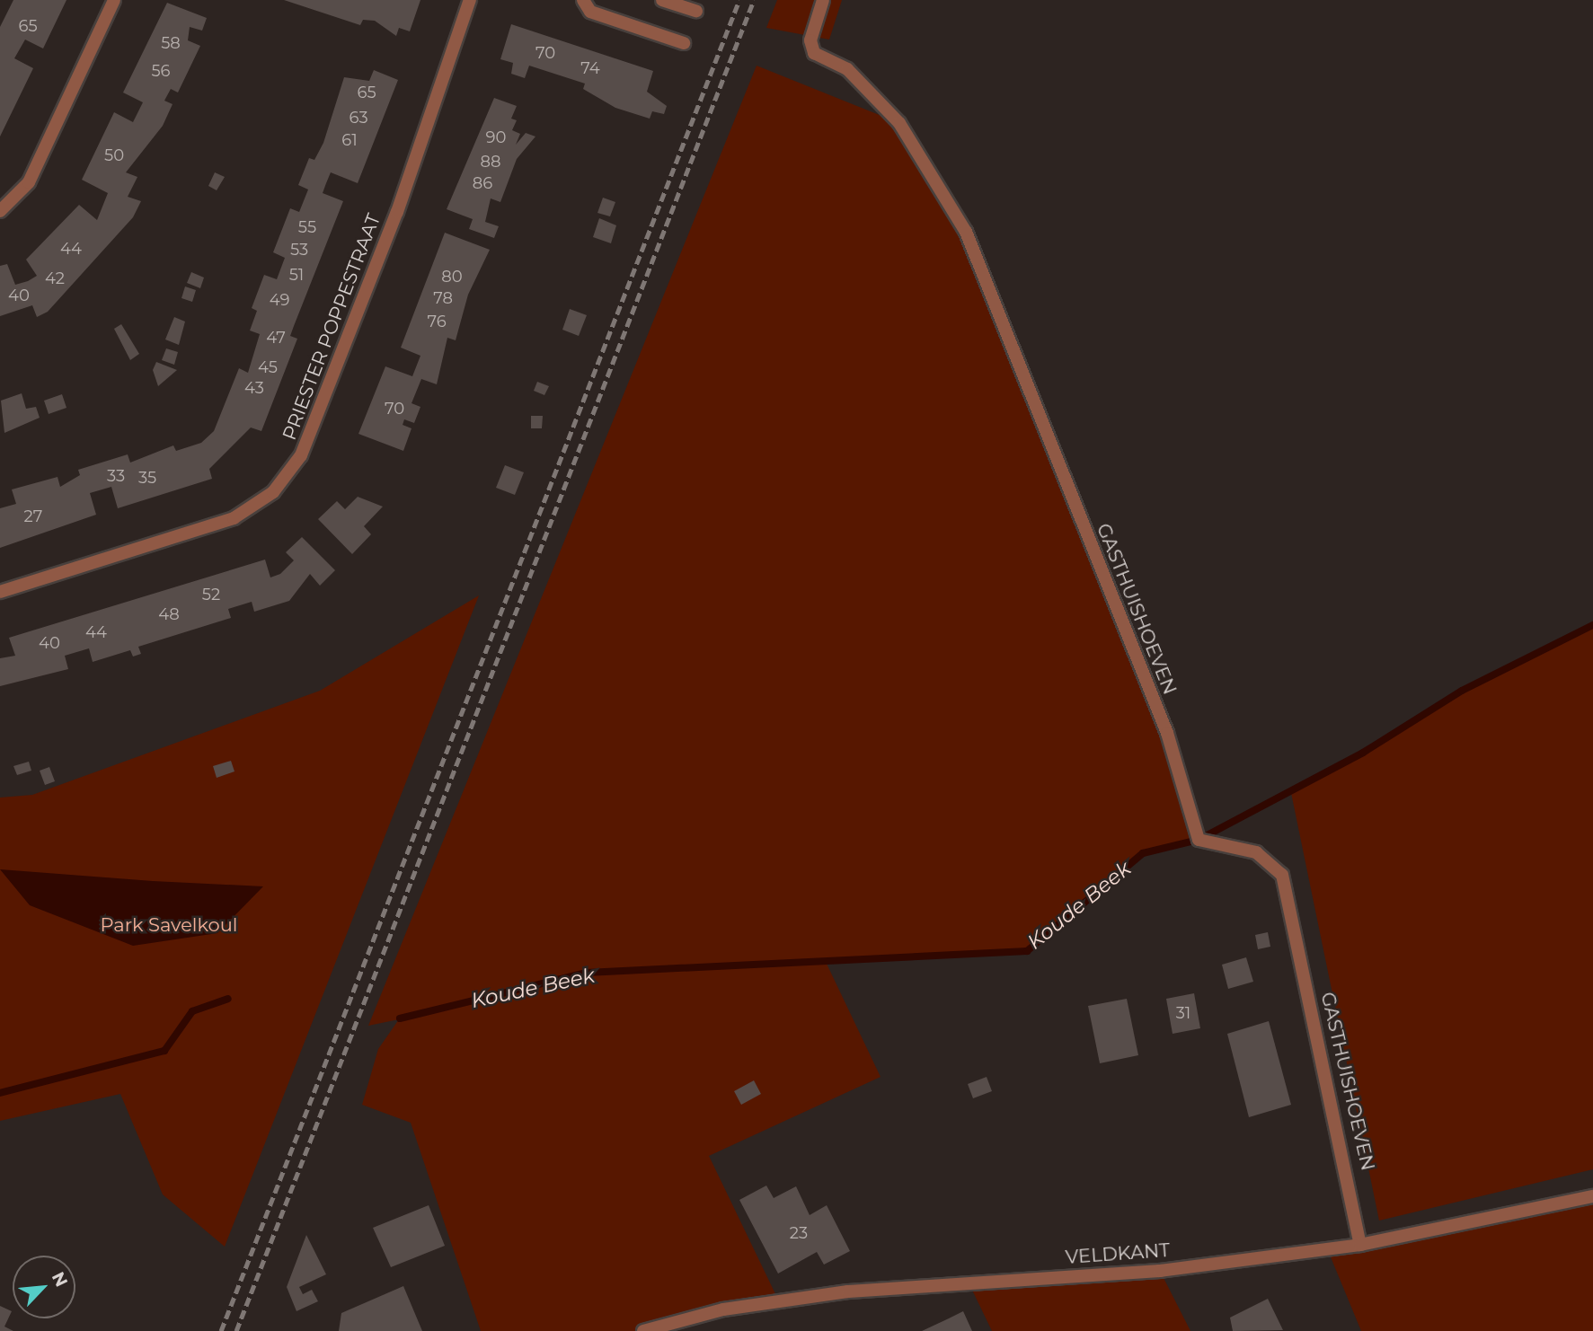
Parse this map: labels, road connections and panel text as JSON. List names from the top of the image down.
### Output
{
  "streets": {
    "street": ["PRIESTER POPPESTRAAT", "GASTHUISHOEVEN", "VELDKANT"]
  },
  "crossings": [
    ["GASTHUISHOEVEN", "VELDKANT"]
  ],
  "water": ["Koude Beek"],
  "parks": ["Park Savelkoul"],
  "house_numbers": [
    "65",
    "58",
    "70",
    "74",
    "56",
    "65",
    "63",
    "90",
    "61",
    "50",
    "88",
    "86",
    "55",
    "44",
    "53",
    "51",
    "80",
    "42",
    "40",
    "78",
    "49",
    "76",
    "47",
    "45",
    "43",
    "70",
    "33",
    "35",
    "27",
    "52",
    "48",
    "44",
    "40",
    "31",
    "23"
  ],
  "north": "top right"
}
